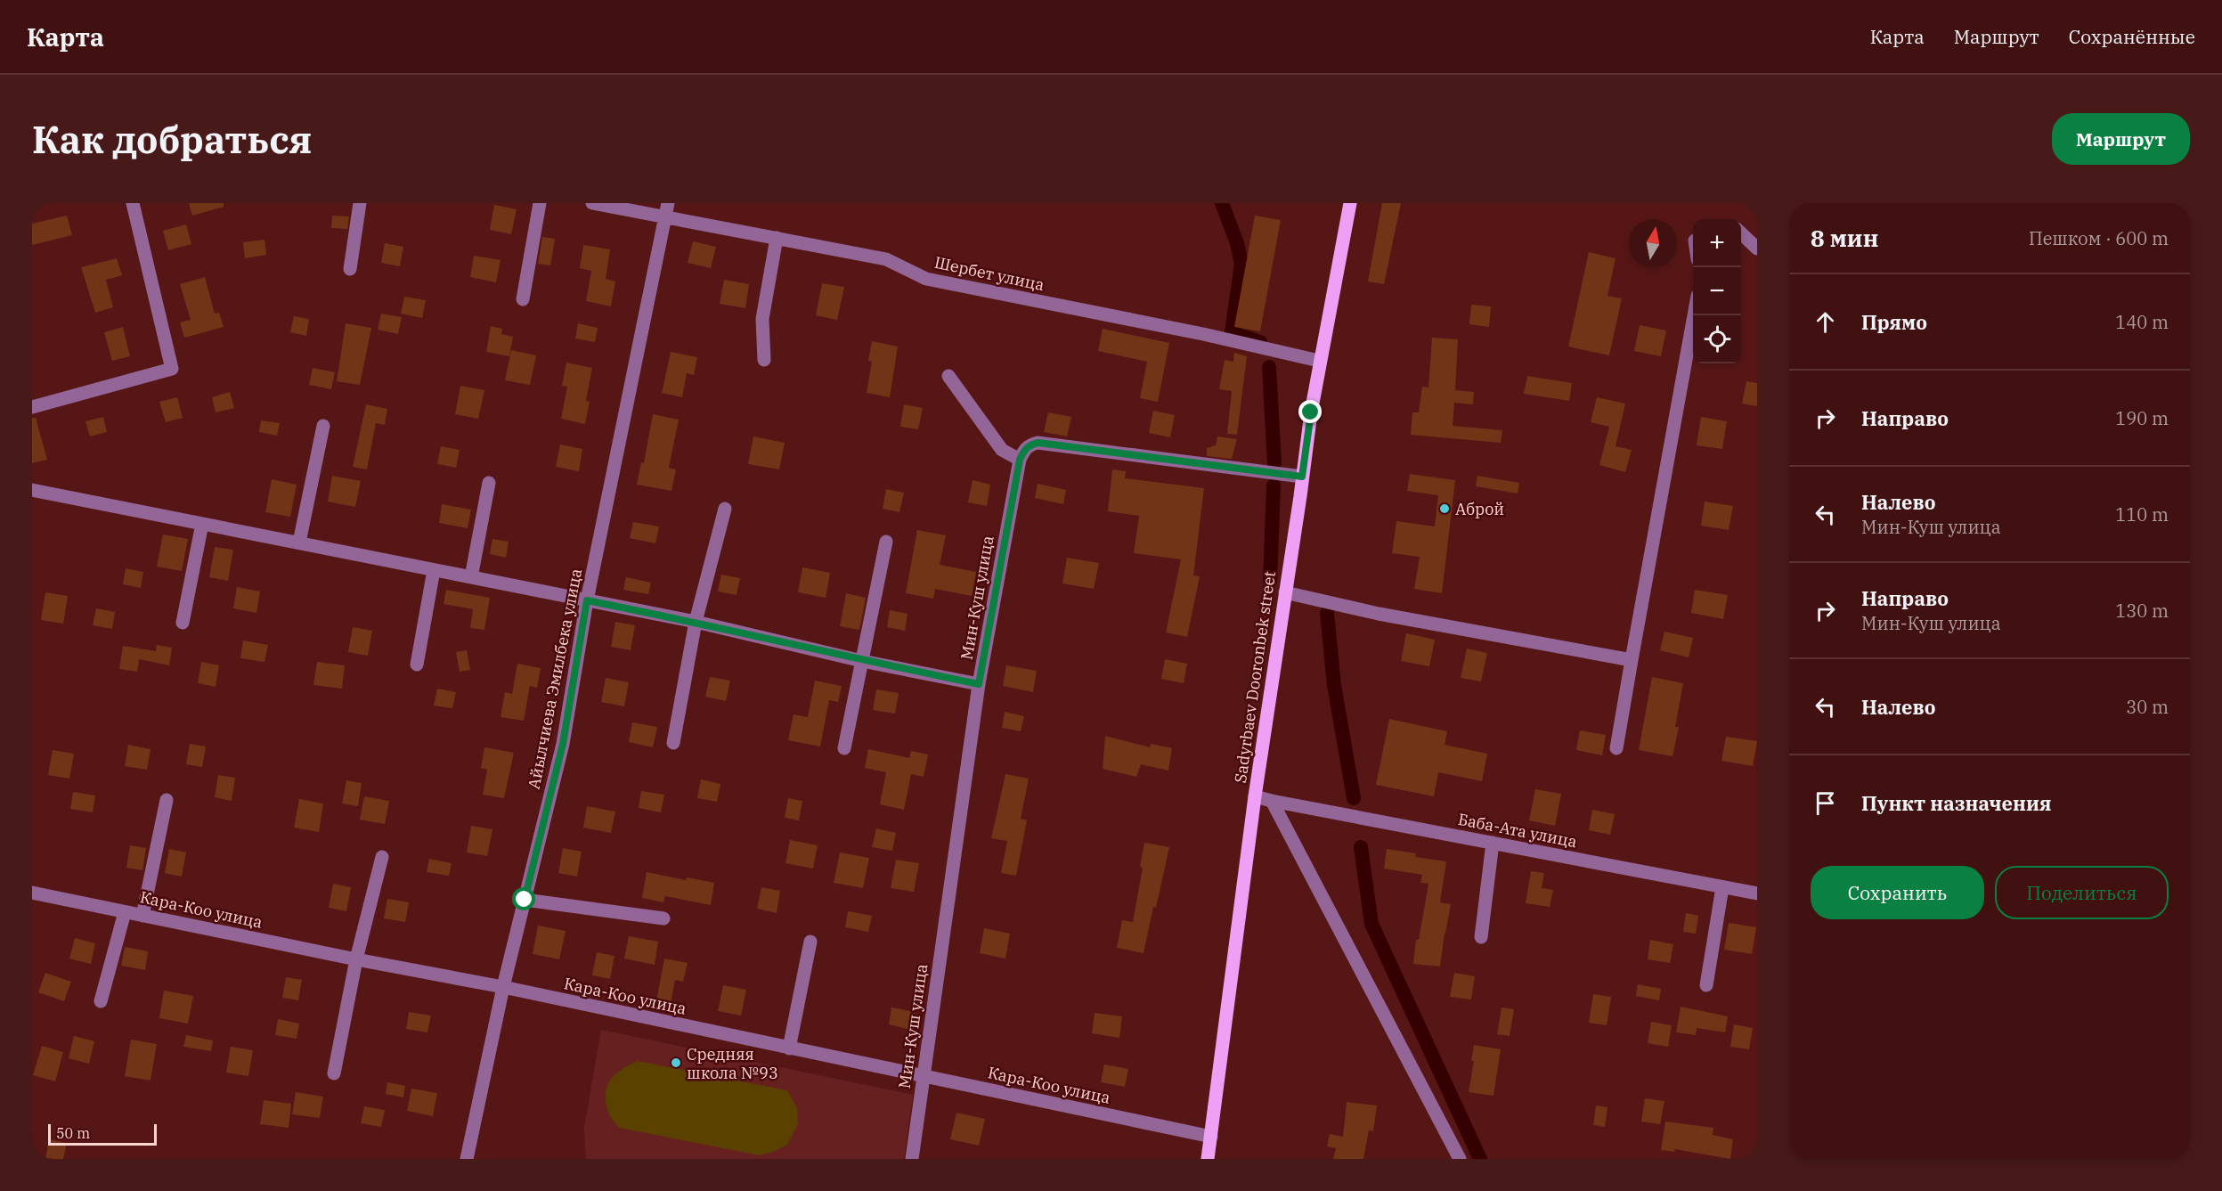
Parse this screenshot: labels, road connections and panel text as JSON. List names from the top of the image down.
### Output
{
  "streets": {
    "main road": ["Sadyrbaev Dooronbek street"],
    "street": [
      "Шербет улица",
      "Мин-Куш улица",
      "Айылчиева Эмилбека улица",
      "Баба-Ата улица",
      "Кара-Коо улица"
    ]
  },
  "crossings": [
    ["Шербет улица", "Sadyrbaev Dooronbek street"],
    ["Шербет улица", "Айылчиева Эмилбека улица"],
    ["Мин-Куш улица", "Кара-Коо улица"],
    ["Sadyrbaev Dooronbek street", "Баба-Ата улица"],
    ["Sadyrbaev Dooronbek street", "Кара-Коо улица"],
    ["Айылчиева Эмилбека улица", "Кара-Коо улица"]
  ],
  "places": ["Аброй", "Средняя школа №93"],
  "scale_bar": "50 m",
  "north": "top",
  "page": {
    "header": "Карта",
    "nav": ["Карта", "Маршрут", "Сохранённые"],
    "buttons": [
      "Маршрут",
      ["Сохранить", "Поделиться"]
    ],
    "title": "Как добраться",
    "heading": ["8 мин", "Пешком · 600 m"],
    "map_buttons": ["+", "−"],
    "list": [
      ["Прямо", "140 m"],
      ["Направо", "190 m"],
      ["Налево", "Мин-Куш улица", "110 m"],
      ["Направо", "Мин-Куш улица", "130 m"],
      ["Налево", "30 m"],
      "Пункт назначения"
    ],
    "scale": "50 m"
  }
}
